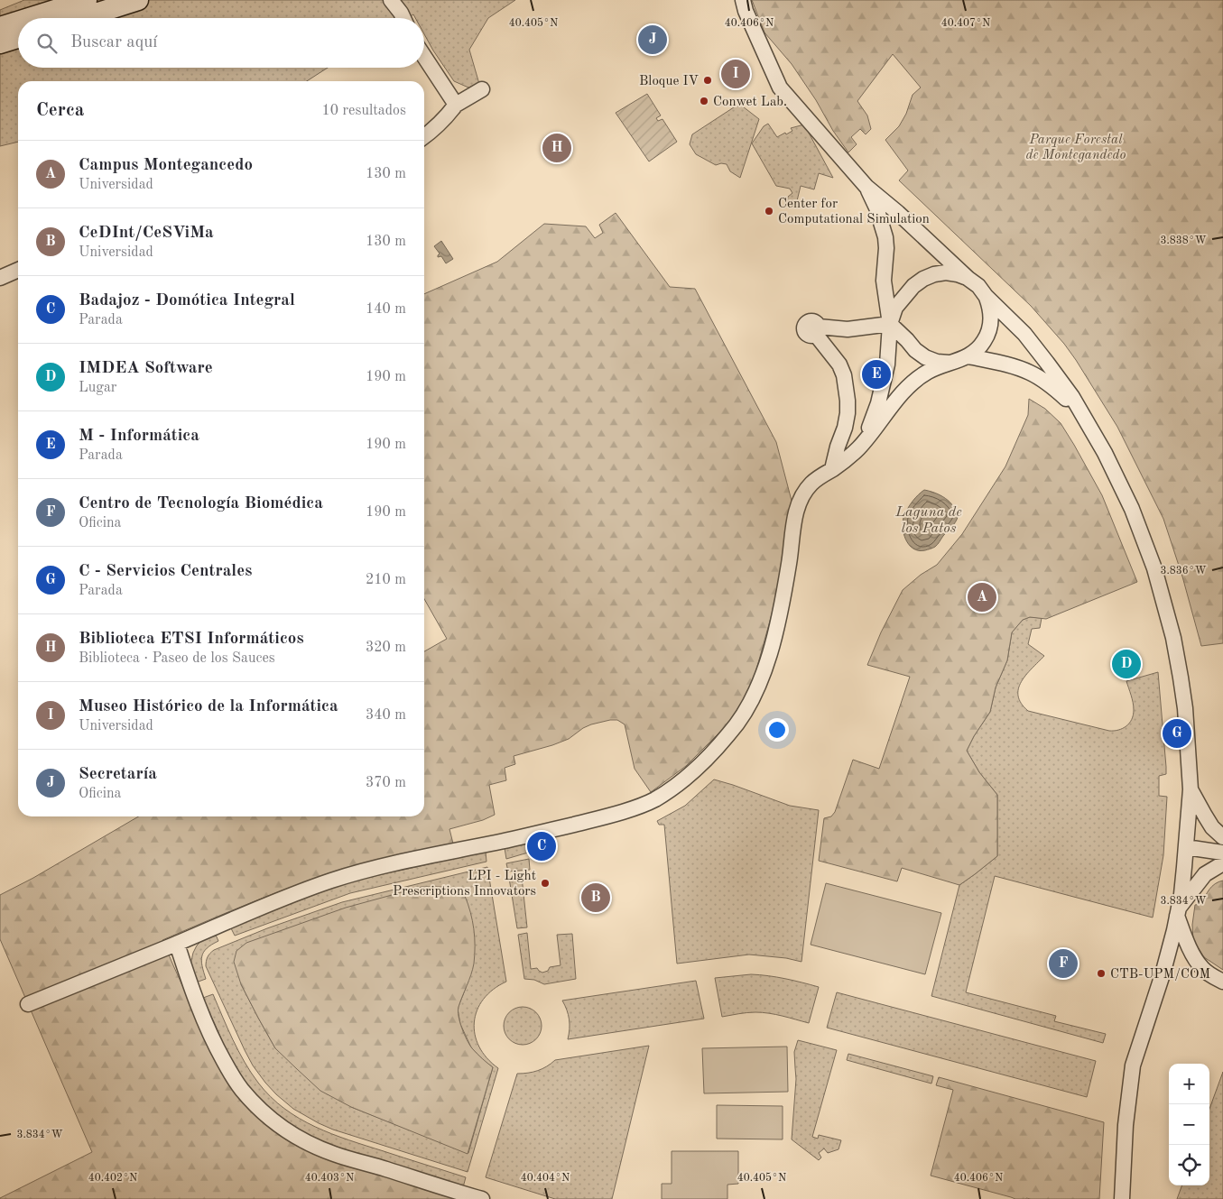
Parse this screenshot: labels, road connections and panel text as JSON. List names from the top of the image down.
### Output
{
  "water": ["Laguna de los Patos"],
  "parks": ["Parque Forestal de Montegandedo"],
  "places": [
    "Bloque IV",
    "Conwet Lab.",
    "Center for Computational Simulation",
    "LPI - Light Prescriptions Innovators",
    "CTB-UPM/COM"
  ],
  "page": {
    "search": "Buscar aquí",
    "pins": [
      "J",
      "I",
      "H",
      "E",
      "A",
      "D",
      "G",
      "C",
      "B",
      "F"
    ],
    "heading": ["Cerca", "10 resultados"],
    "list": [
      {
        "mark": "A",
        "name": "Campus Montegancedo",
        "note": "Universidad",
        "value": "130 m"
      },
      {
        "mark": "B",
        "name": "CeDInt/CeSViMa",
        "note": "Universidad",
        "value": "130 m"
      },
      {
        "mark": "C",
        "name": "Badajoz - Domótica Integral",
        "note": "Parada",
        "value": "140 m"
      },
      {
        "mark": "D",
        "name": "IMDEA Software",
        "note": "Lugar",
        "value": "190 m"
      },
      {
        "mark": "E",
        "name": "M - Informática",
        "note": "Parada",
        "value": "190 m"
      },
      {
        "mark": "F",
        "name": "Centro de Tecnología Biomédica",
        "note": "Oficina",
        "value": "190 m"
      },
      {
        "mark": "G",
        "name": "C - Servicios Centrales",
        "note": "Parada",
        "value": "210 m"
      },
      {
        "mark": "H",
        "name": "Biblioteca ETSI Informáticos",
        "note": "Biblioteca · Paseo de los Sauces",
        "value": "320 m"
      },
      {
        "mark": "I",
        "name": "Museo Histórico de la Informática",
        "note": "Universidad",
        "value": "340 m"
      },
      {
        "mark": "J",
        "name": "Secretaría",
        "note": "Oficina",
        "value": "370 m"
      }
    ],
    "map_buttons": ["+", "−"]
  },
  "coordinates": [
    "40.407°N",
    "40.405°N",
    "40.406°N",
    "3.838°W",
    "3.836°W",
    "3.834°W",
    "40.402°N",
    "40.403°N",
    "40.404°N"
  ]
}
